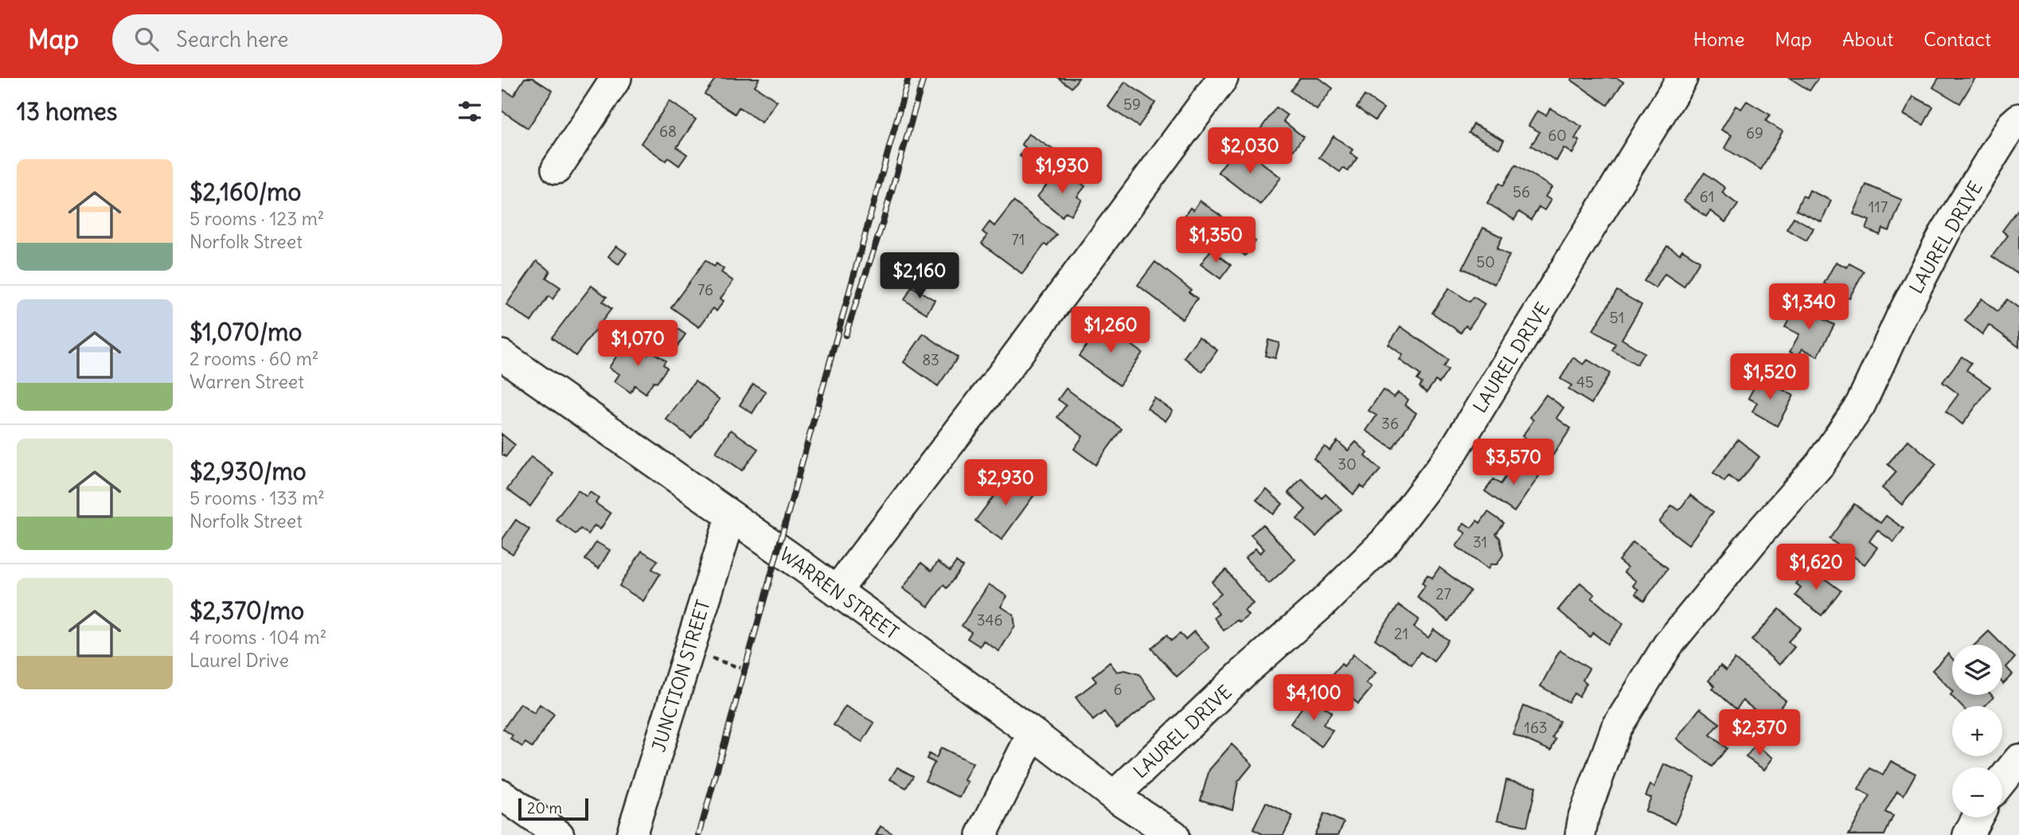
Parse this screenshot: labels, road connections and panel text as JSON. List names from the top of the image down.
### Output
{
  "streets": {
    "street": ["LAUREL DRIVE", "WARREN STREET", "JUNCTION STREET"]
  },
  "crossings": [
    ["LAUREL DRIVE", "WARREN STREET"],
    ["WARREN STREET", "JUNCTION STREET"]
  ],
  "house_numbers": [
    "59",
    "68",
    "69",
    "60",
    "56",
    "61",
    "117",
    "71",
    "50",
    "76",
    "51",
    "83",
    "45",
    "36",
    "30",
    "31",
    "27",
    "346",
    "21",
    "6",
    "163"
  ],
  "scale_bar": "20 m",
  "page": {
    "header": "Map",
    "search": "Search here",
    "nav": [
      "Home",
      "Map",
      "About",
      "Contact"
    ],
    "heading": "13 homes",
    "price": [
      "$2,030",
      "$1,930",
      "$1,350",
      "$2,160",
      "$1,340",
      "$1,260",
      "$1,070",
      "$1,520",
      "$3,570",
      "$2,930",
      "$1,620",
      "$4,100",
      "$2,370"
    ],
    "list": [
      {
        "name": "$2,160/mo",
        "note": "5 rooms · 123 m² · Norfolk Street"
      },
      {
        "name": "$1,070/mo",
        "note": "2 rooms · 60 m² · Warren Street"
      },
      {
        "name": "$2,930/mo",
        "note": "5 rooms · 133 m² · Norfolk Street"
      },
      {
        "name": "$2,370/mo",
        "note": "4 rooms · 104 m² · Laurel Drive"
      }
    ],
    "map_buttons": ["+", "−"],
    "scale": "20 m"
  }
}
